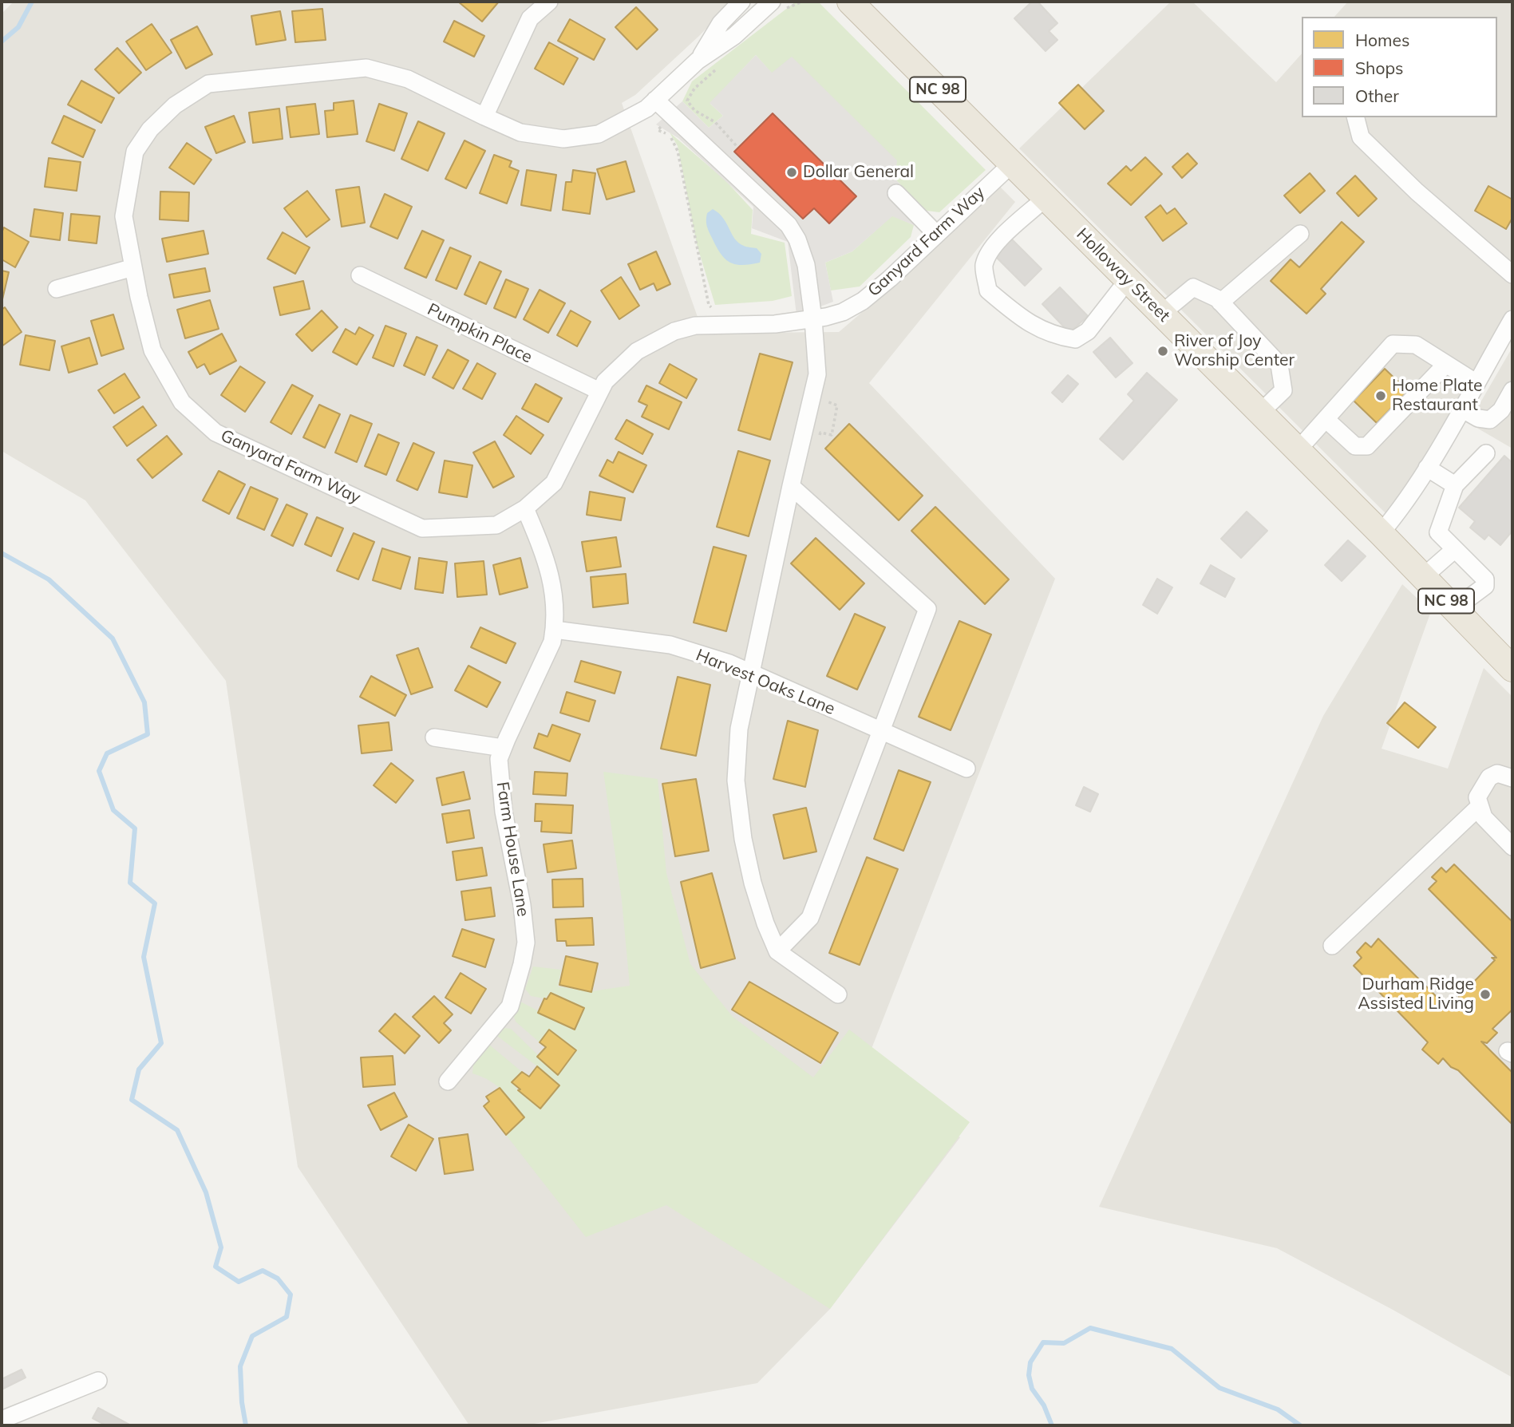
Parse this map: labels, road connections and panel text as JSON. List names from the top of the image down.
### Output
{
  "streets": {
    "highway": ["NC 98", "Holloway Street"],
    "street": [
      "Ganyard Farm Way",
      "Pumpkin Place",
      "Harvest Oaks Lane",
      "Farm House Lane"
    ]
  },
  "crossings": [
    ["Ganyard Farm Way", "Holloway Street"],
    ["Ganyard Farm Way", "Pumpkin Place"],
    ["Ganyard Farm Way", "Farm House Lane"],
    ["Harvest Oaks Lane", "Farm House Lane"]
  ],
  "places": [
    "Dollar General",
    "River of Joy Worship Center",
    "Home Plate Restaurant",
    "Durham Ridge Assisted Living"
  ],
  "legend": ["Homes", "Shops", "Other"]
}
